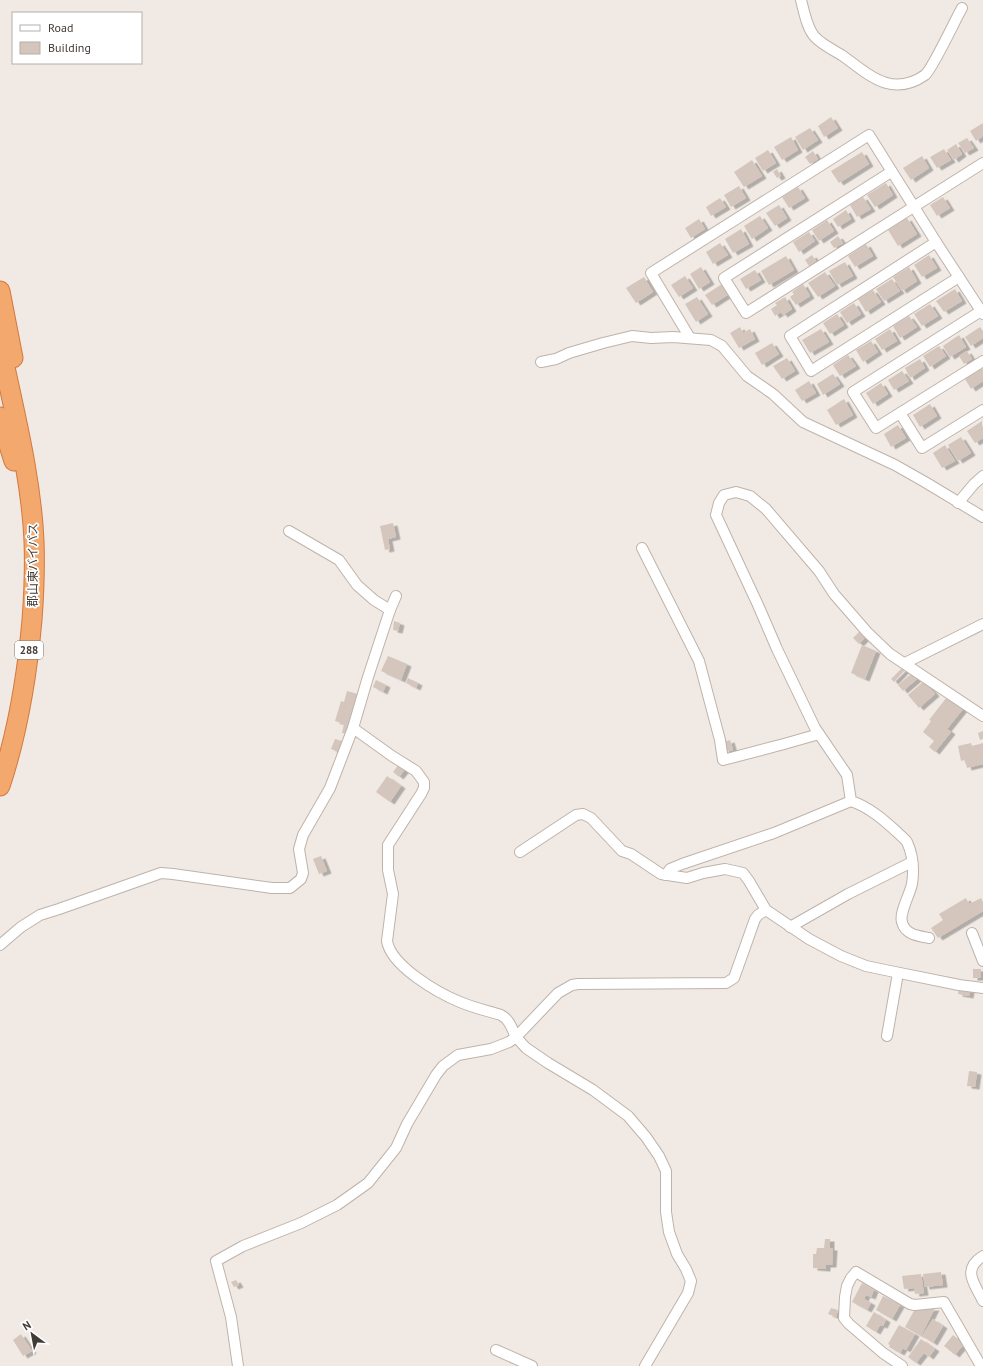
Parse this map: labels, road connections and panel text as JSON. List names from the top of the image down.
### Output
{
  "streets": {
    "highway": ["郡山東バイパス", "288"]
  },
  "legend": ["Road", "Building"],
  "north": "top left"
}
